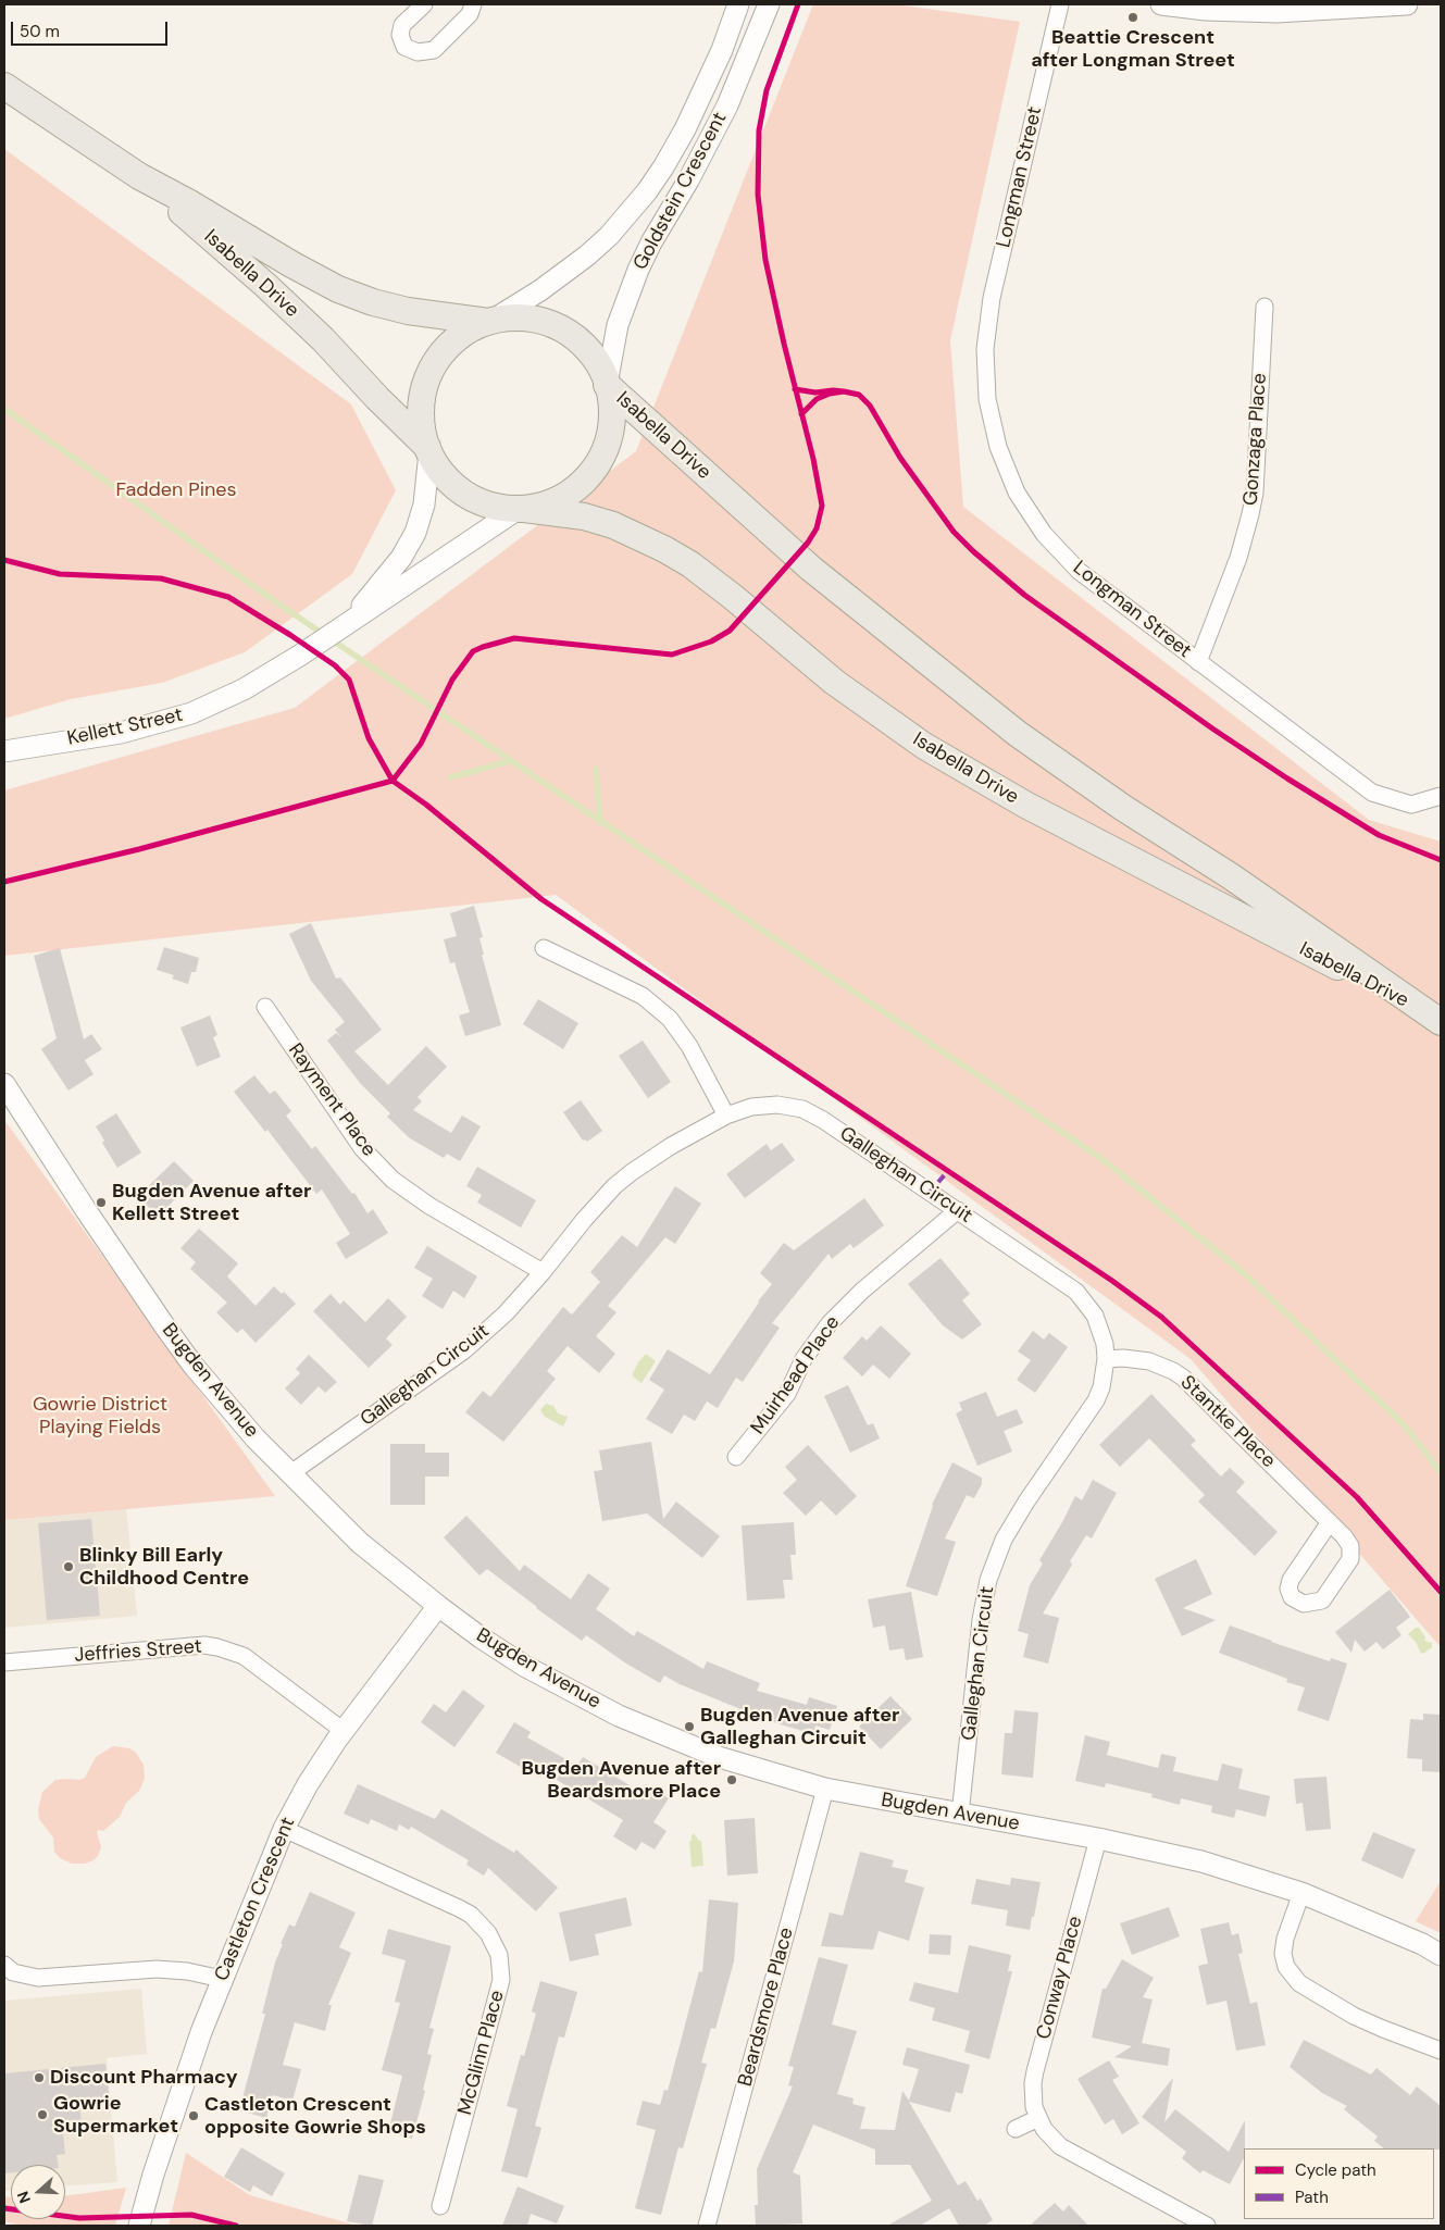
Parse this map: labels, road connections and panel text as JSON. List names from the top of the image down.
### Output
{
  "streets": {
    "main road": ["Isabella Drive"],
    "street": [
      "Longman Street",
      "Goldstein Crescent",
      "Gonzaga Place",
      "Kellett Street",
      "Rayment Place",
      "Galleghan Circuit",
      "Muirhead Place",
      "Bugden Avenue",
      "Stantke Place",
      "Jeffries Street",
      "Castleton Crescent",
      "Conway Place",
      "Beardsmore Place",
      "McGlinn Place"
    ]
  },
  "crossings": [
    ["Longman Street", "Gonzaga Place"],
    ["Goldstein Crescent", "Isabella Drive"],
    ["Goldstein Crescent", "Kellett Street"],
    ["Isabella Drive", "Kellett Street"],
    ["Rayment Place", "Galleghan Circuit"],
    ["Galleghan Circuit", "Muirhead Place"],
    ["Galleghan Circuit", "Bugden Avenue"],
    ["Galleghan Circuit", "Stantke Place"],
    ["Bugden Avenue", "Castleton Crescent"],
    ["Bugden Avenue", "Conway Place"],
    ["Bugden Avenue", "Beardsmore Place"],
    ["Jeffries Street", "Castleton Crescent"],
    ["Castleton Crescent", "McGlinn Place"]
  ],
  "parks": ["Fadden Pines", "Gowrie District Playing Fields"],
  "places": [
    "Beattie Crescent after Longman Street",
    "Bugden Avenue after Kellett Street",
    "Blinky Bill Early Childhood Centre",
    "Bugden Avenue after Galleghan Circuit",
    "Bugden Avenue after Beardsmore Place",
    "Discount Pharmacy",
    "Gowrie Supermarket",
    "Castleton Crescent opposite Gowrie Shops"
  ],
  "legend": ["Cycle path", "Path"],
  "scale_bar": "50 m",
  "north": "left"
}
